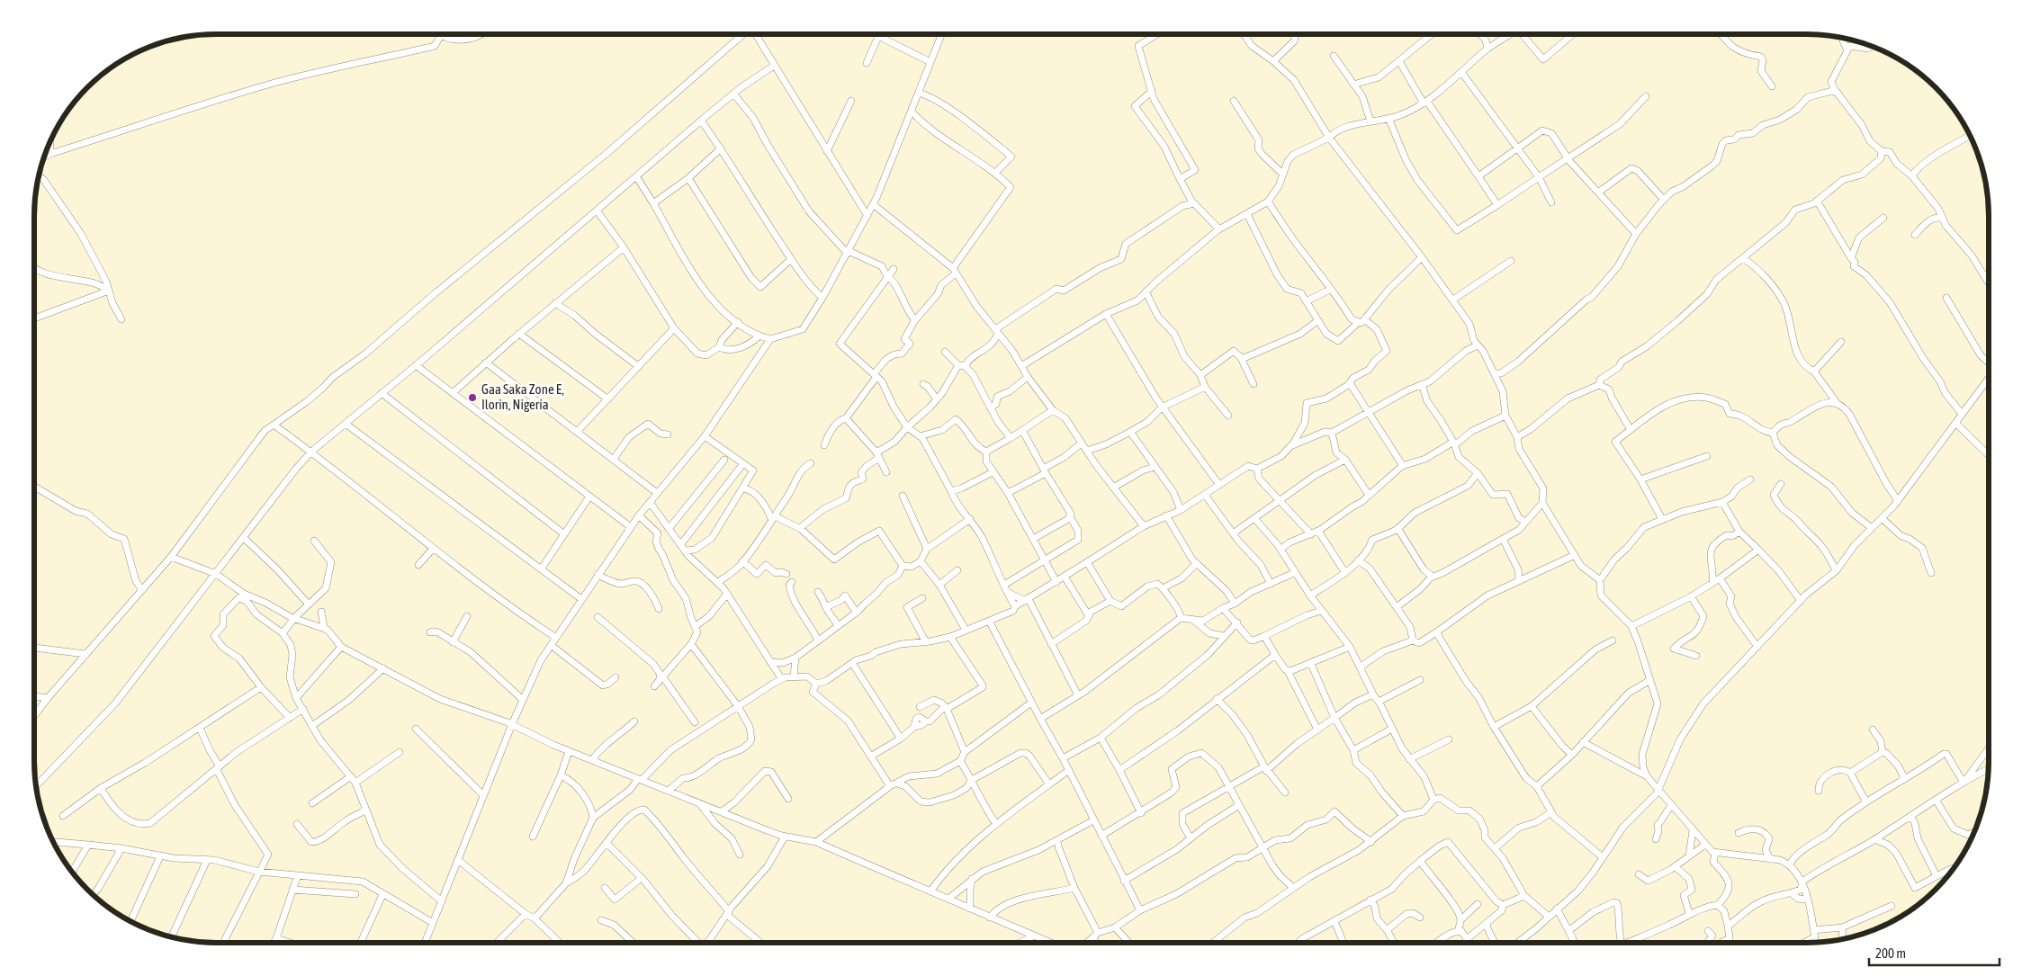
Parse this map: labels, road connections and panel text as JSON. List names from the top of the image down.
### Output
{
  "places": ["Gaa Saka Zone E, Ilorin, Nigeria"],
  "scale_bar": "200 m"
}
